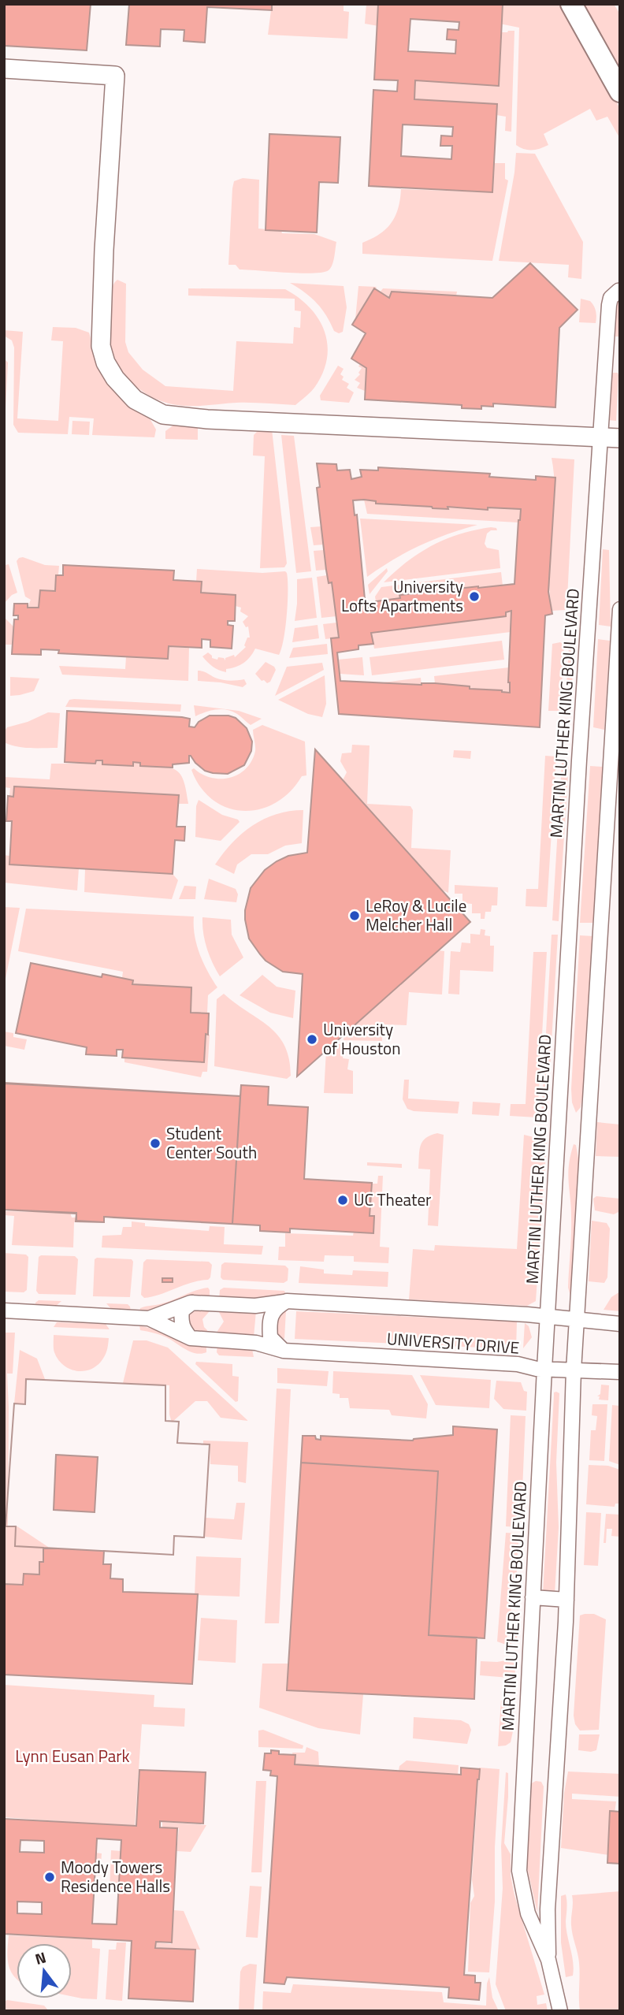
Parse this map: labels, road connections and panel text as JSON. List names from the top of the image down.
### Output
{
  "streets": {
    "street": ["MARTIN LUTHER KING BOULEVARD", "UNIVERSITY DRIVE"]
  },
  "crossings": [
    ["MARTIN LUTHER KING BOULEVARD", "UNIVERSITY DRIVE"]
  ],
  "parks": ["Lynn Eusan Park"],
  "places": [
    "University Lofts Apartments",
    "LeRoy & Lucile Melcher Hall",
    "University of Houston",
    "Student Center South",
    "UC Theater",
    "Moody Towers Residence Halls"
  ],
  "north": "top"
}
